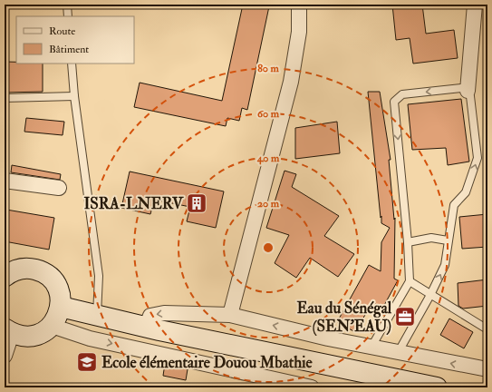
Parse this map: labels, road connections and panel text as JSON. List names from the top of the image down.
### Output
{
  "places": {
    "building": ["ISRA-LNERV"],
    "office": ["Eau du Sénégal (SEN'EAU)"],
    "school or university": ["Ecole élémentaire Douou Mbathie"]
  },
  "legend": ["Route", "Bâtiment"],
  "rings": [
    "80 m",
    "60 m",
    "40 m",
    "20 m"
  ]
}
